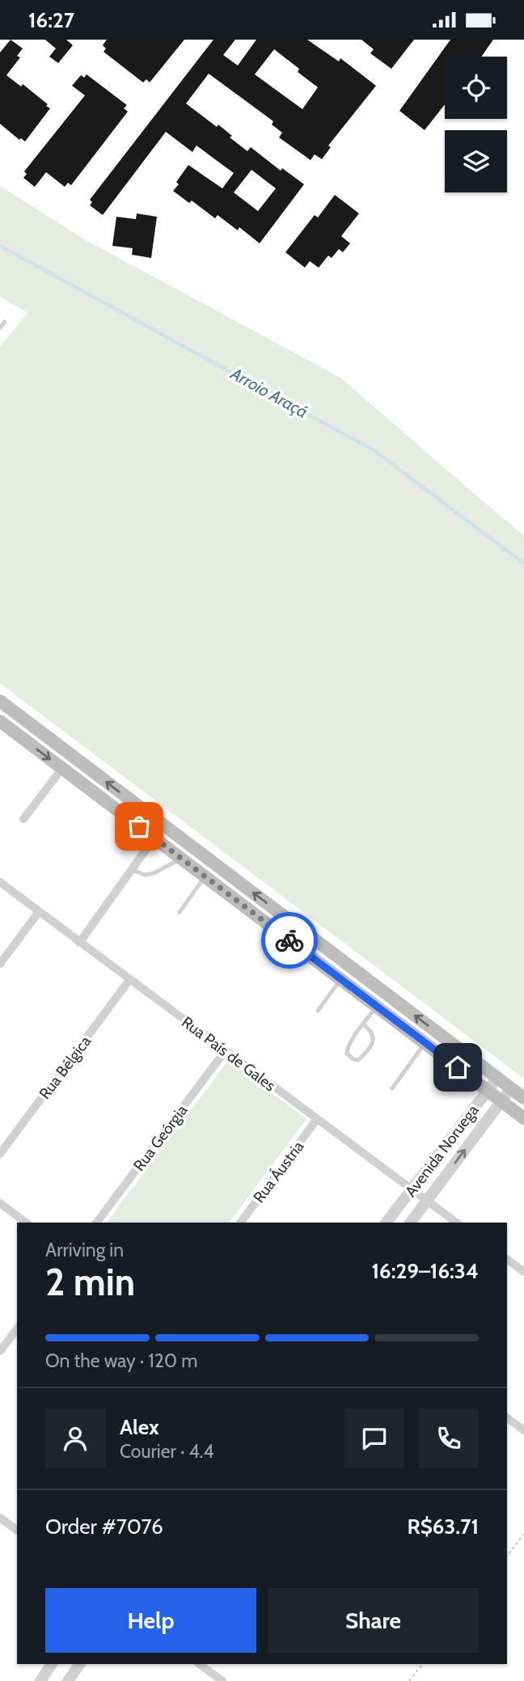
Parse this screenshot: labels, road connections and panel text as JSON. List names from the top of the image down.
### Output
{
  "streets": {
    "street": [
      "Rua País de Gales",
      "Rua Bélgica",
      "Rua Geórgia",
      "Avenida Noruega",
      "Rua Áustria"
    ]
  },
  "crossings": [
    ["Rua País de Gales", "Rua Bélgica"],
    ["Rua País de Gales", "Rua Geórgia"],
    ["Rua País de Gales", "Avenida Noruega"],
    ["Rua País de Gales", "Rua Áustria"]
  ],
  "water": ["Arroio Araçá"],
  "page": {
    "status": "16:27",
    "heading": ["2 min", "Arriving in", "16:29–16:34"],
    "panel": [
      "Alex",
      "Courier · 4.4",
      "Order #7076",
      "R$63.71"
    ],
    "bar": "On the way · 120 m",
    "buttons": ["Help", "Share"]
  }
}
